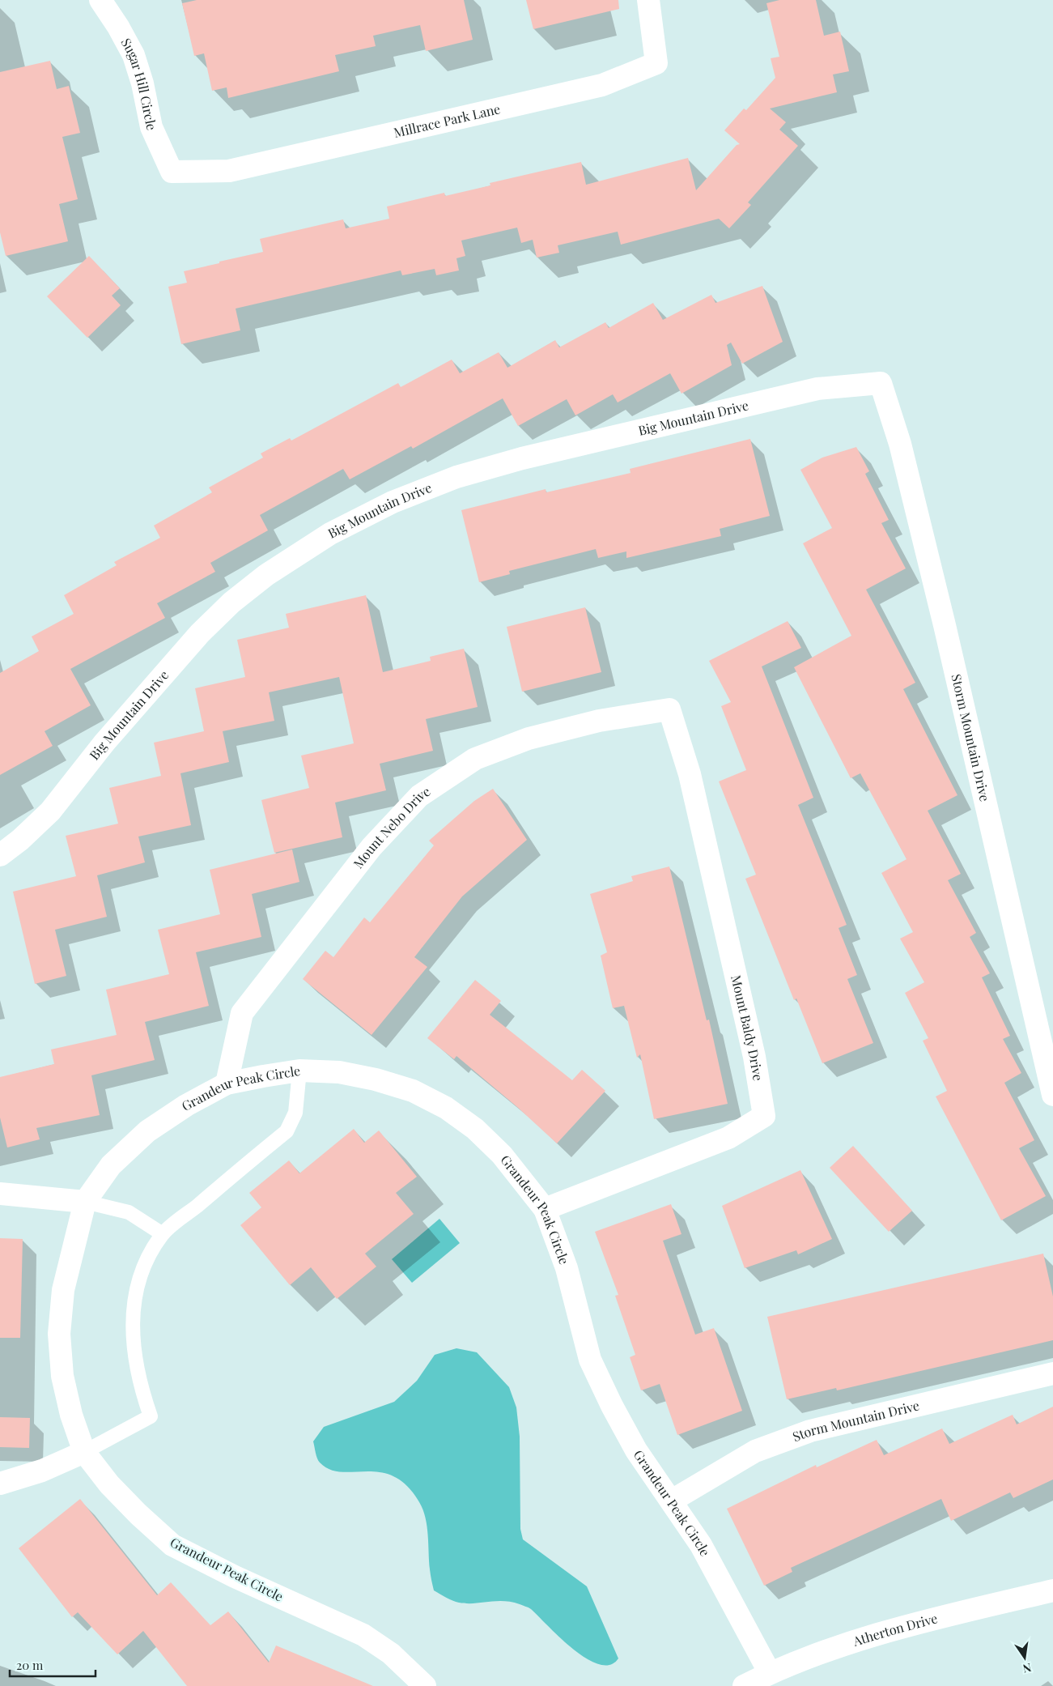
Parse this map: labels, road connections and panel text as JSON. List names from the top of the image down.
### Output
{
  "streets": {
    "street": [
      "Sugar Hill Circle",
      "Millrace Park Lane",
      "Big Mountain Drive",
      "Storm Mountain Drive",
      "Mount Nebo Drive",
      "Mount Baldy Drive",
      "Grandeur Peak Circle",
      "Atherton Drive"
    ]
  },
  "crossings": [
    ["Sugar Hill Circle", "Millrace Park Lane"],
    ["Big Mountain Drive", "Storm Mountain Drive"],
    ["Storm Mountain Drive", "Grandeur Peak Circle"],
    ["Mount Nebo Drive", "Mount Baldy Drive"],
    ["Mount Nebo Drive", "Grandeur Peak Circle"],
    ["Mount Baldy Drive", "Grandeur Peak Circle"],
    ["Grandeur Peak Circle", "Atherton Drive"]
  ],
  "scale_bar": "20 m",
  "north": "bottom"
}
